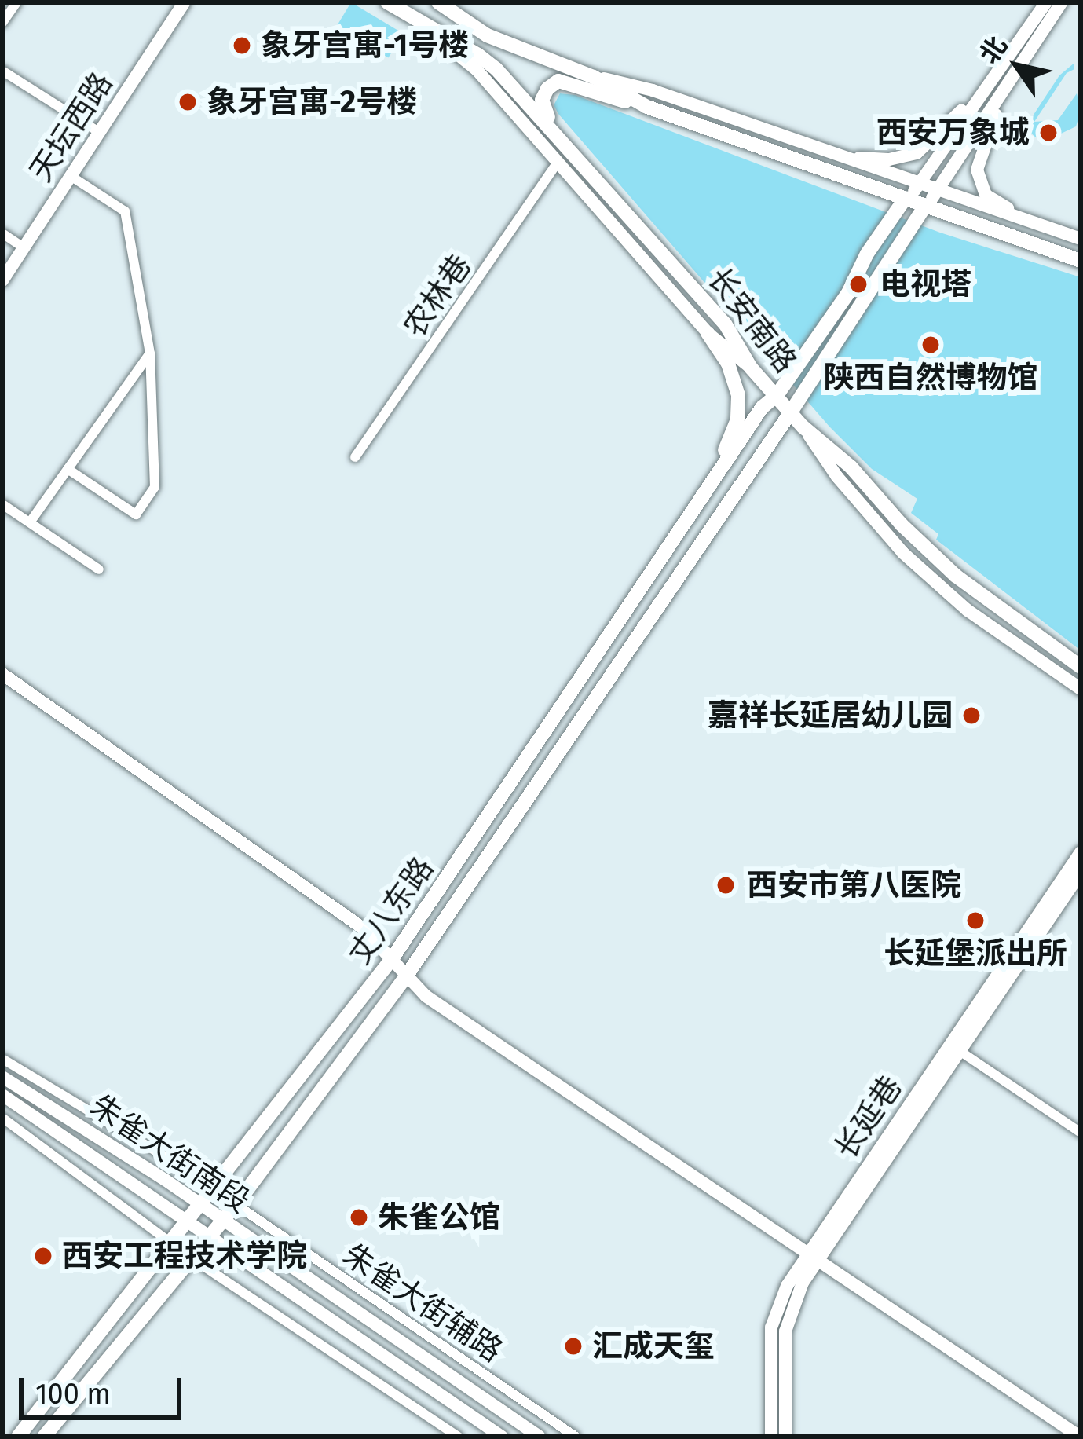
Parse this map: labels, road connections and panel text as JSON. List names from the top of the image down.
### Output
{
  "streets": {
    "main road": [
      "天坛西路",
      "长安南路",
      "丈八东路",
      "长延巷",
      "朱雀大街南段"
    ],
    "street": ["农林巷", "朱雀大街辅路"]
  },
  "crossings": [
    ["长安南路", "丈八东路"],
    ["丈八东路", "朱雀大街南段"],
    ["丈八东路", "朱雀大街辅路"]
  ],
  "places": [
    "象牙宫寓-1号楼",
    "象牙宫寓-2号楼",
    "西安万象城",
    "电视塔",
    "陕西自然博物馆",
    "嘉祥长延居幼儿园",
    "西安市第八医院",
    "长延堡派出所",
    "朱雀公馆",
    "西安工程技术学院",
    "汇成天玺"
  ],
  "scale_bar": "100 m",
  "north": "top left"
}
